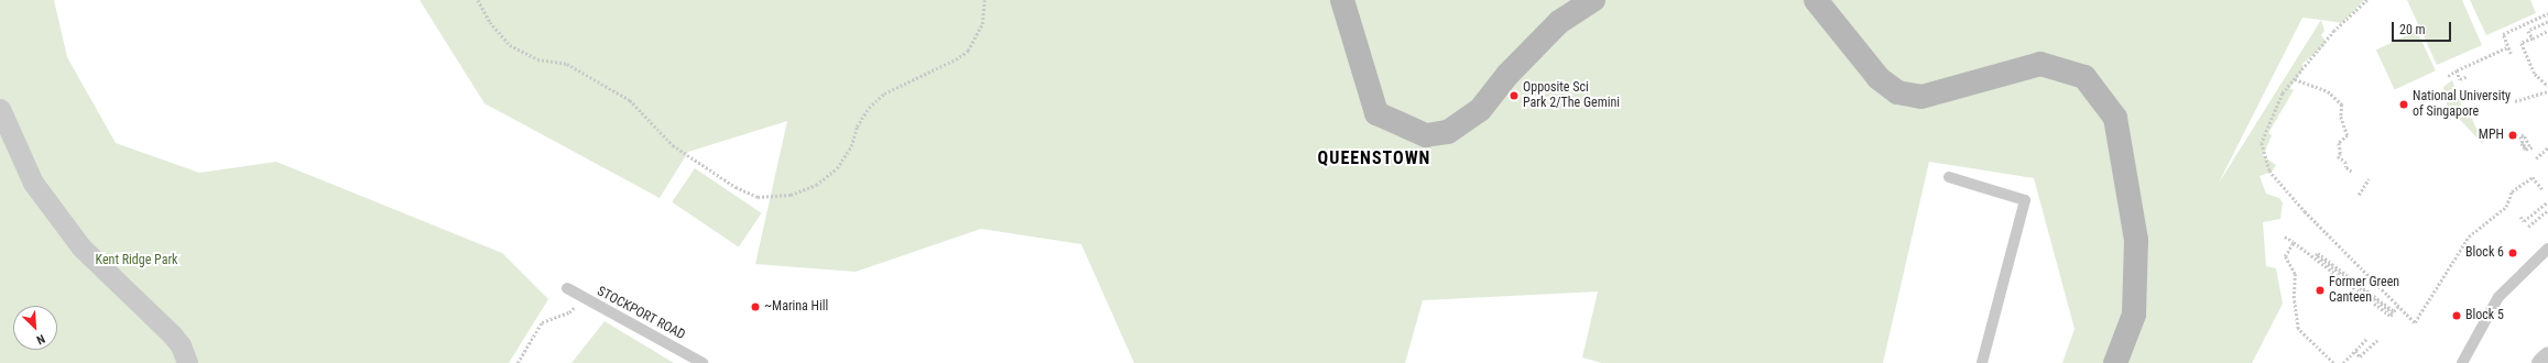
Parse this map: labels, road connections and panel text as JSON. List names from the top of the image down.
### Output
{
  "streets": {
    "lane": ["STOCKPORT ROAD"]
  },
  "districts": ["QUEENSTOWN"],
  "parks": ["Kent Ridge Park"],
  "places": [
    "Opposite Sci Park 2/The Gemini",
    "National University of Singapore",
    "MPH",
    "Block 6",
    "Former Green Canteen",
    "~Marina Hill",
    "Block 5"
  ],
  "scale_bar": "20 m",
  "north": "bottom right"
}
